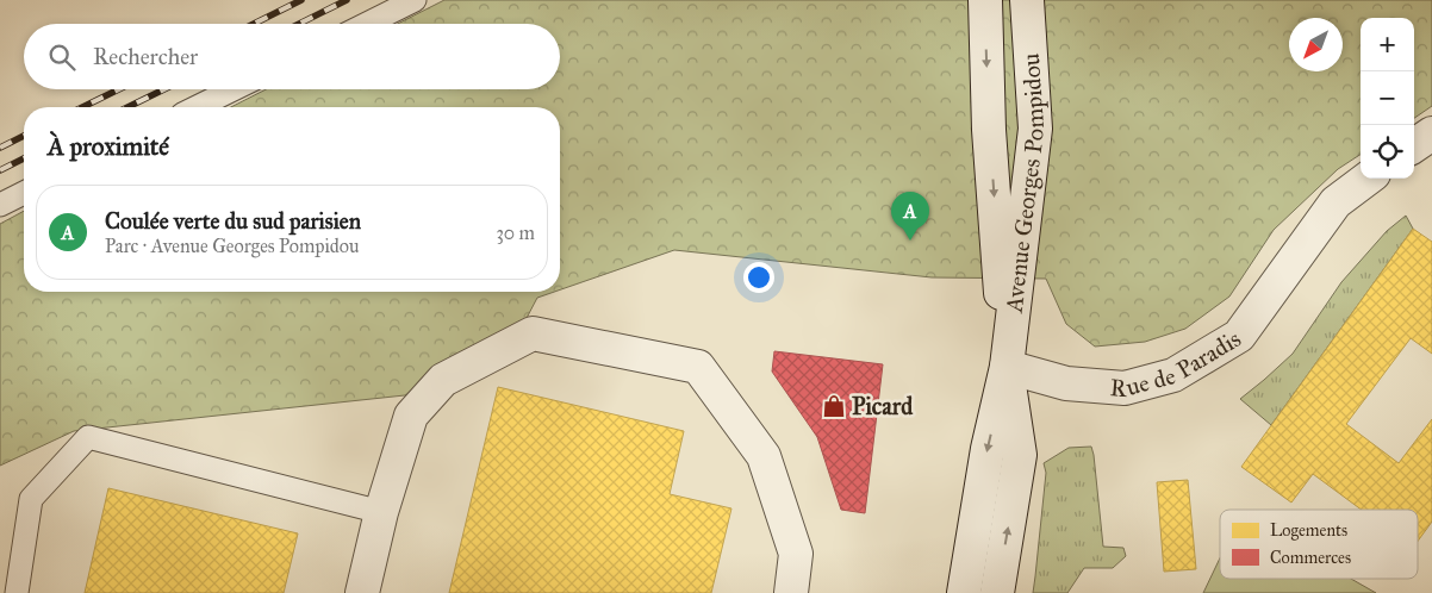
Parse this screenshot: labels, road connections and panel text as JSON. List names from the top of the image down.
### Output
{
  "streets": {
    "street": ["Avenue Georges Pompidou", "Rue de Paradis"]
  },
  "crossings": [
    ["Avenue Georges Pompidou", "Rue de Paradis"]
  ],
  "places": {
    "shop": ["Picard"]
  },
  "legend": ["Logements", "Commerces"],
  "north": "bottom left",
  "page": {
    "map_buttons": ["+", "−"],
    "search": "Rechercher",
    "heading": "À proximité",
    "list": [
      {
        "mark": "A",
        "name": "Coulée verte du sud parisien",
        "note": "Parc · Avenue Georges Pompidou",
        "value": "30 m"
      }
    ],
    "pins": "A"
  }
}
